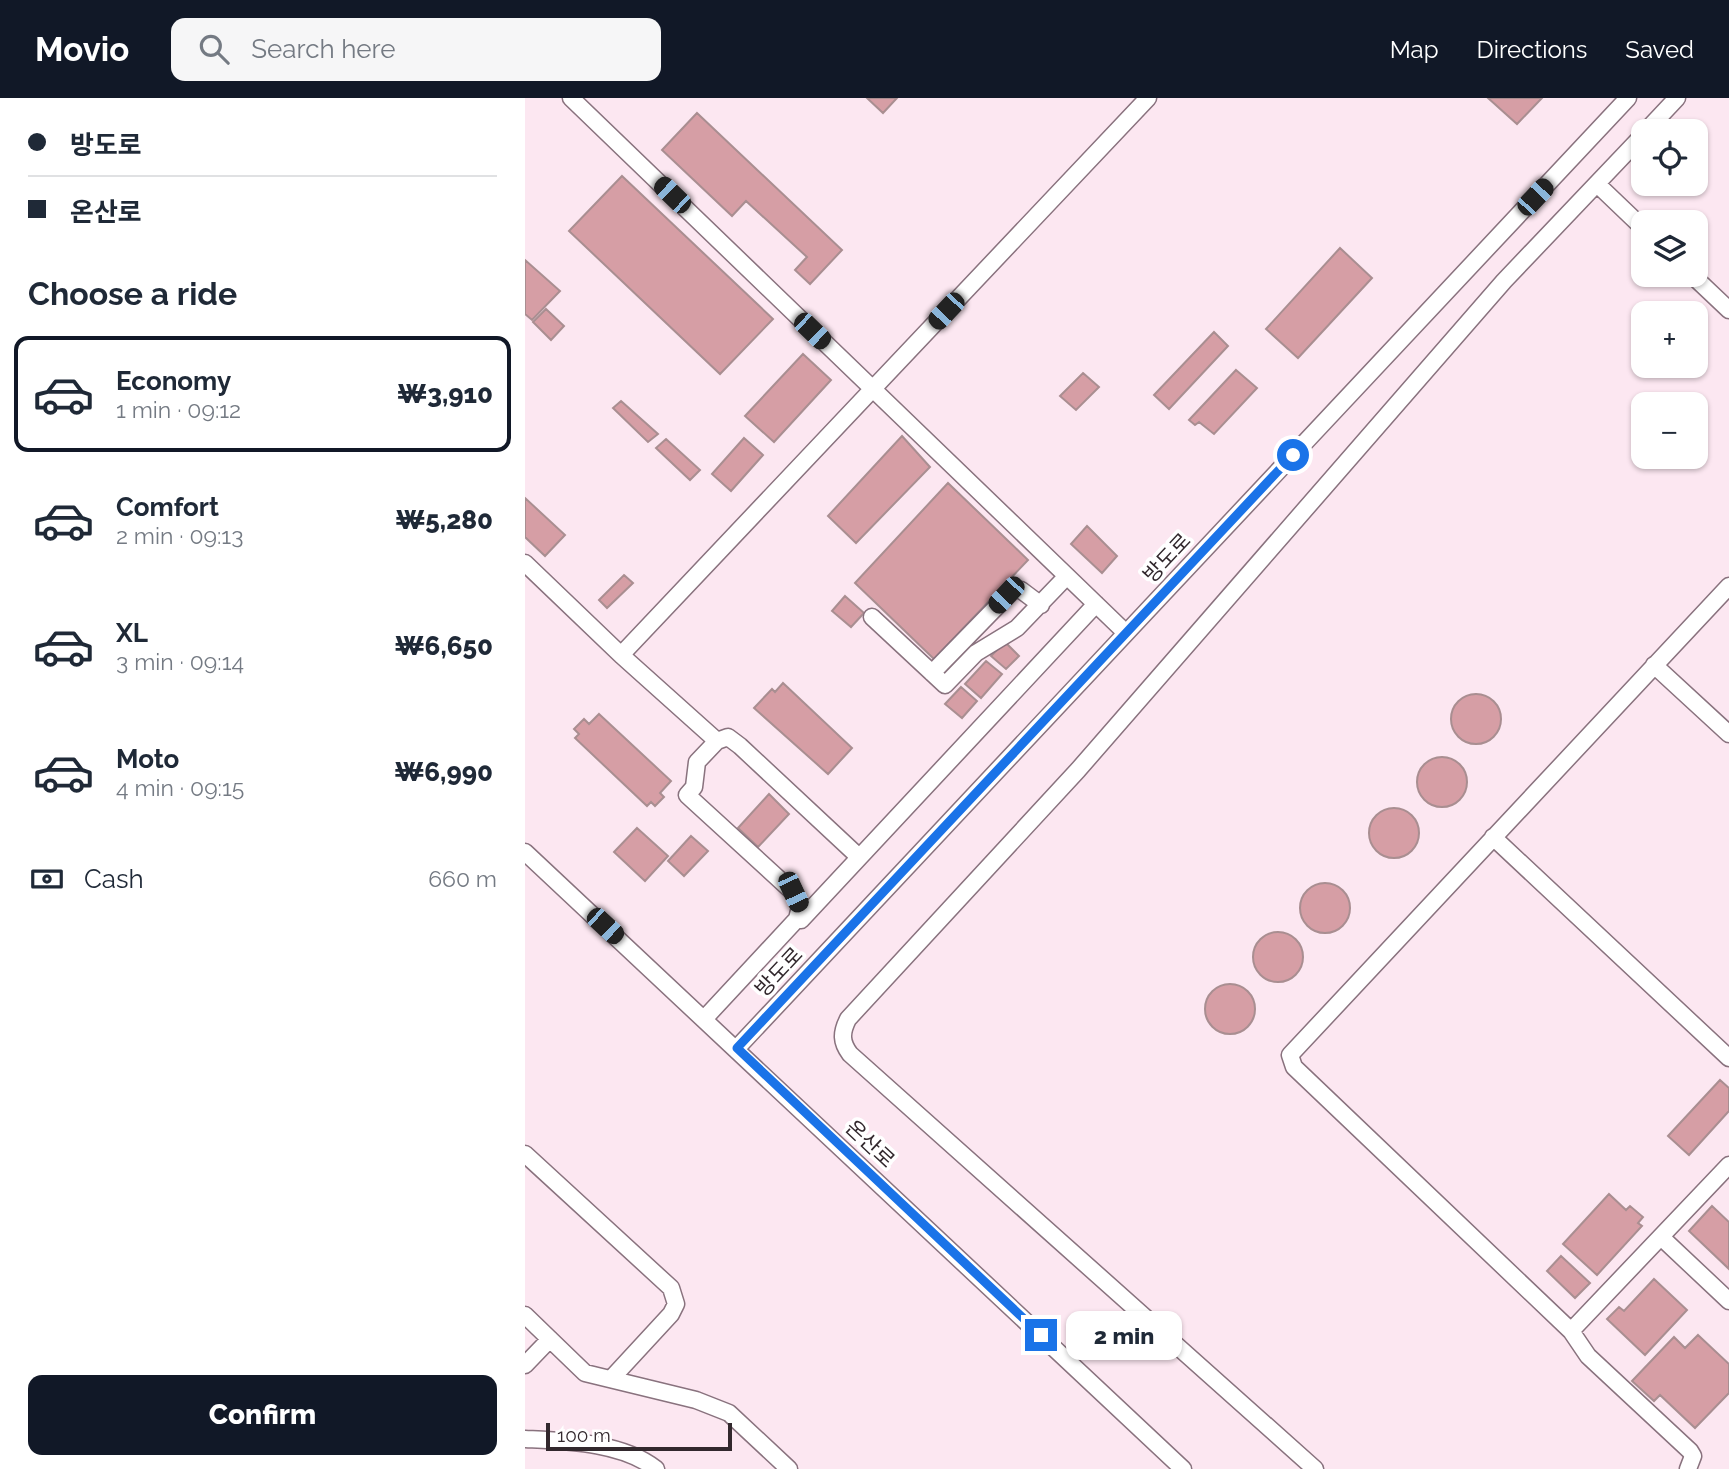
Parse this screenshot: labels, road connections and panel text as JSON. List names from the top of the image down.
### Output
{
  "streets": {
    "street": ["방도로", "온산로"]
  },
  "crossings": [
    ["방도로", "온산로"]
  ],
  "scale_bar": "100 m",
  "page": {
    "header": "Movio",
    "search": "Search here",
    "nav": ["Map", "Directions", "Saved"],
    "banner": ["방도로", "온산로"],
    "map_buttons": ["+", "−"],
    "heading": "Choose a ride",
    "list": [
      {
        "name": "Economy",
        "note": "1 min · 09:12",
        "value": "₩3,910"
      },
      {
        "name": "Comfort",
        "note": "2 min · 09:13",
        "value": "₩5,280"
      },
      {
        "name": "XL",
        "note": "3 min · 09:14",
        "value": "₩6,650"
      },
      {
        "name": "Moto",
        "note": "4 min · 09:15",
        "value": "₩6,990"
      }
    ],
    "pay": ["Cash", "660 m"],
    "bubble": "2 min",
    "buttons": "Confirm",
    "scale": "100 m"
  }
}
